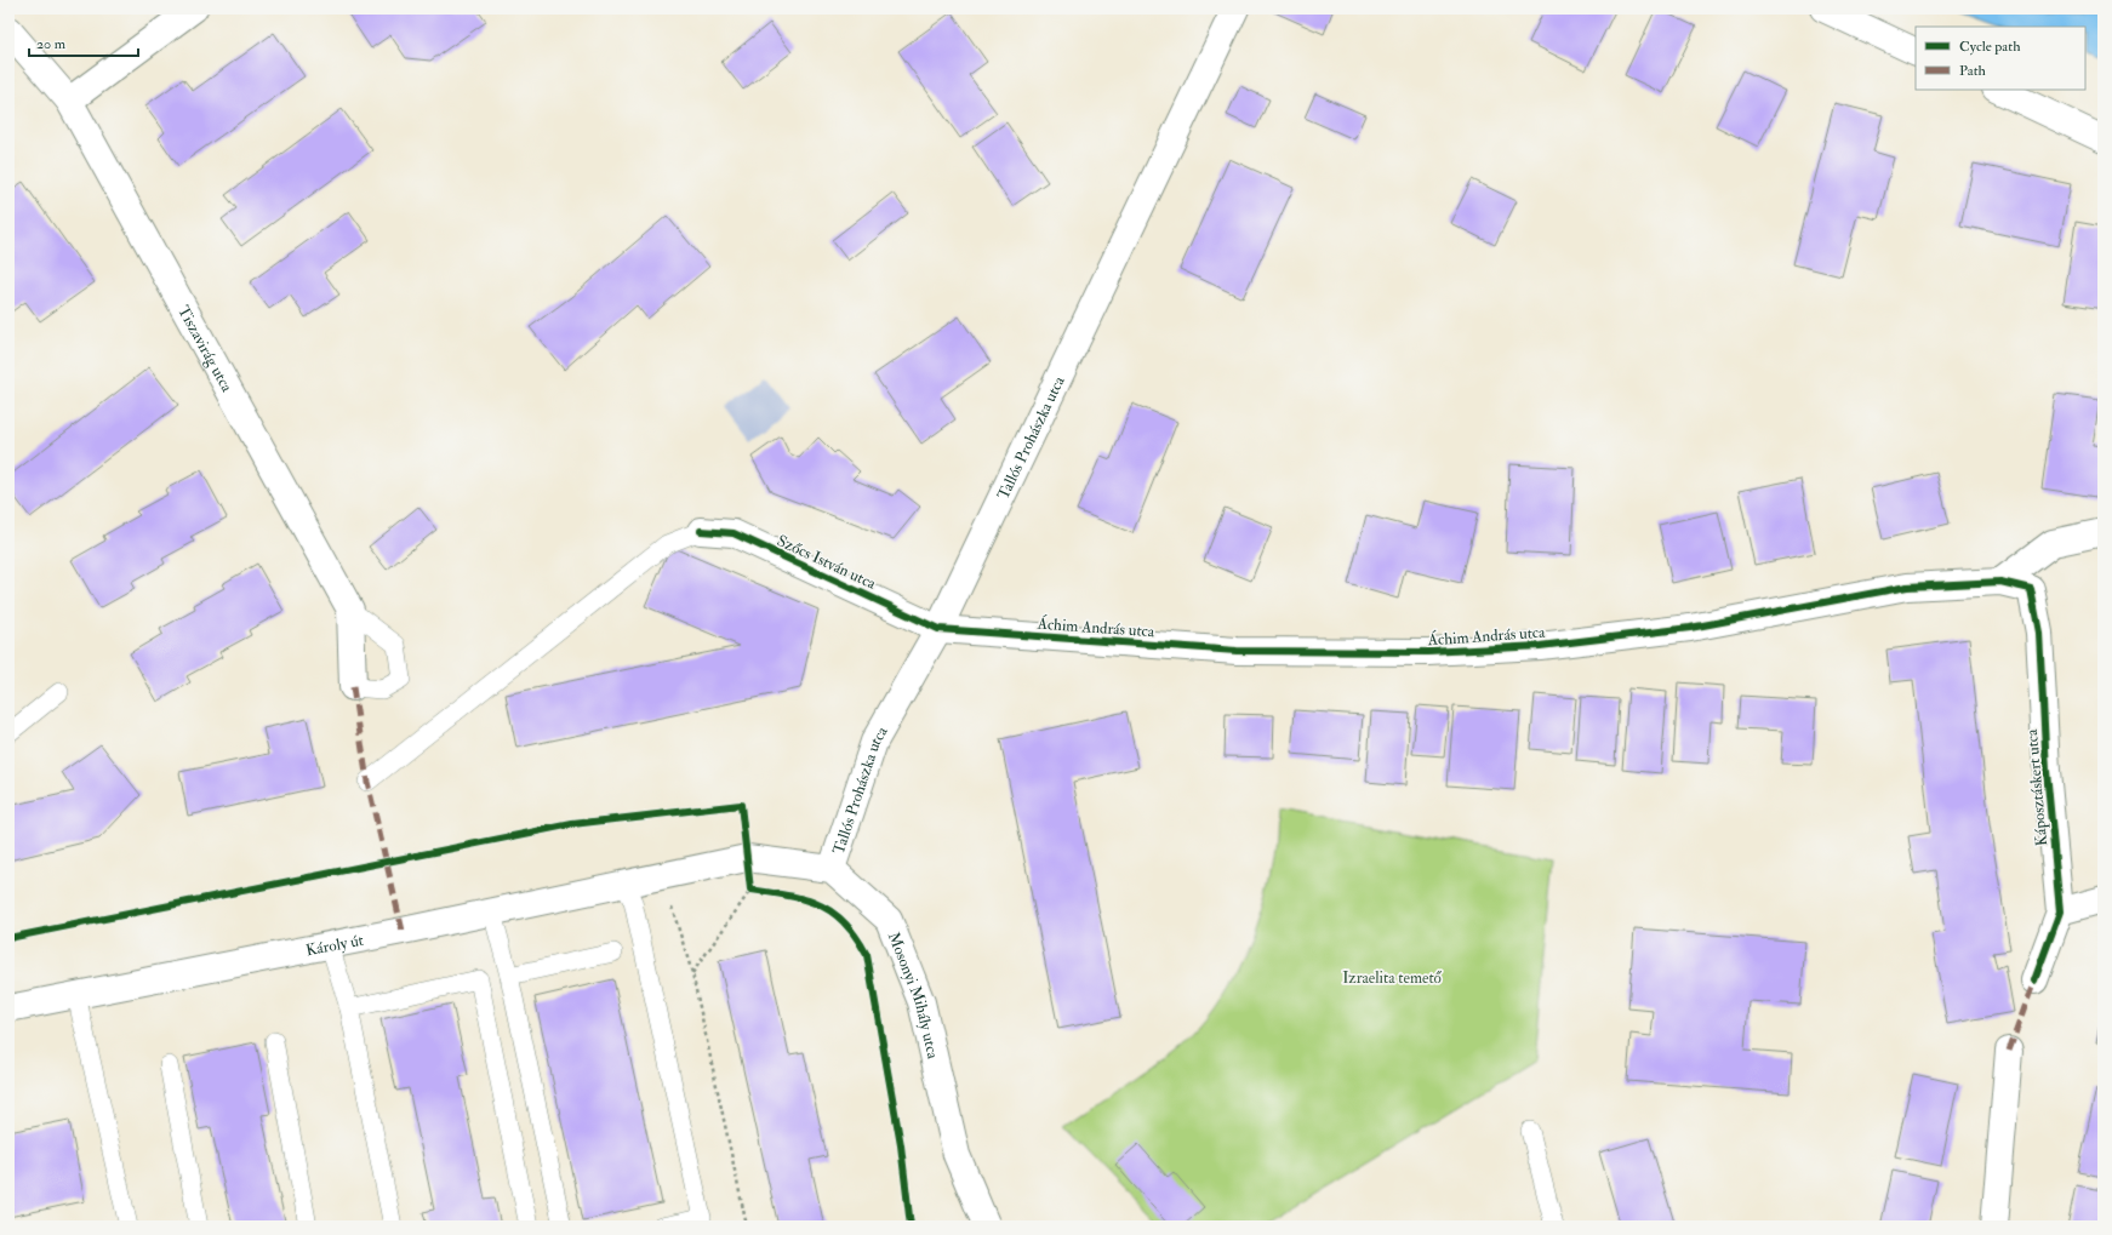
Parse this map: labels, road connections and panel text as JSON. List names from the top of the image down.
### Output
{
  "streets": {
    "street": [
      "Tiszavirág utca",
      "Tallós Prohászka utca",
      "Szőcs István utca",
      "Áchim András utca",
      "Káposztáskert utca",
      "Károly út",
      "Mosonyi Mihály utca"
    ]
  },
  "crossings": [
    ["Tallós Prohászka utca", "Szőcs István utca"],
    ["Tallós Prohászka utca", "Áchim András utca"],
    ["Tallós Prohászka utca", "Mosonyi Mihály utca"],
    ["Szőcs István utca", "Áchim András utca"],
    ["Áchim András utca", "Káposztáskert utca"]
  ],
  "parks": ["Izraelita temető"],
  "legend": ["Cycle path", "Path"],
  "scale_bar": "20 m"
}
